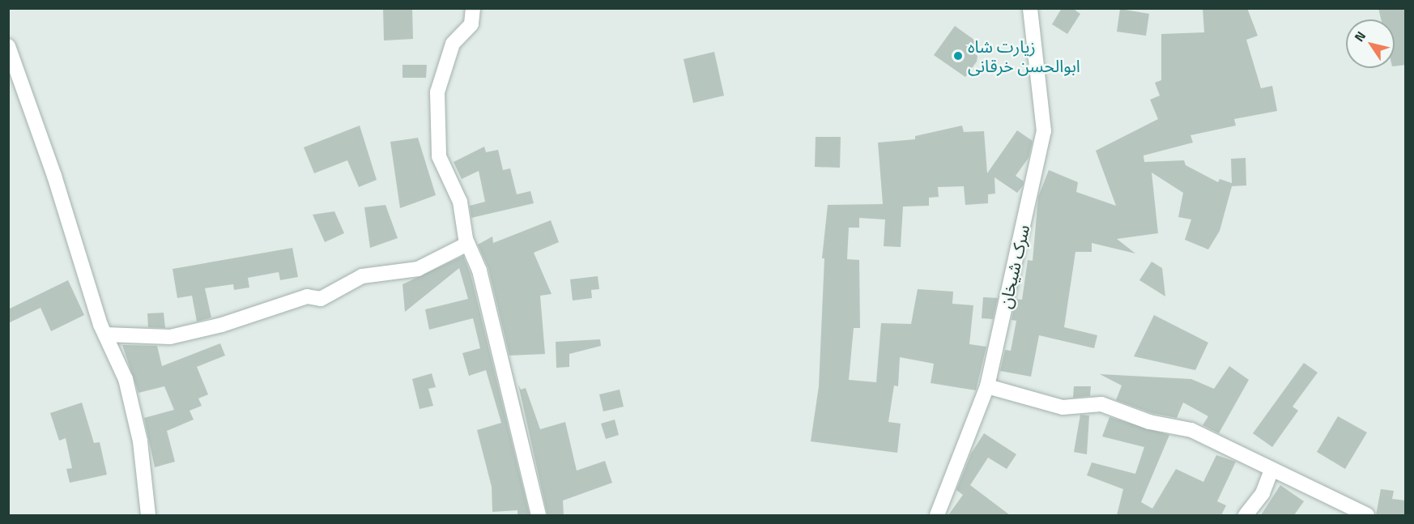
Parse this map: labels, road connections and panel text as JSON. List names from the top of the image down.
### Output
{
  "streets": {
    "street": ["سرک شیخان"]
  },
  "places": ["زیارت شاه ابوالحسن خرقانی"],
  "north": "top left"
}
